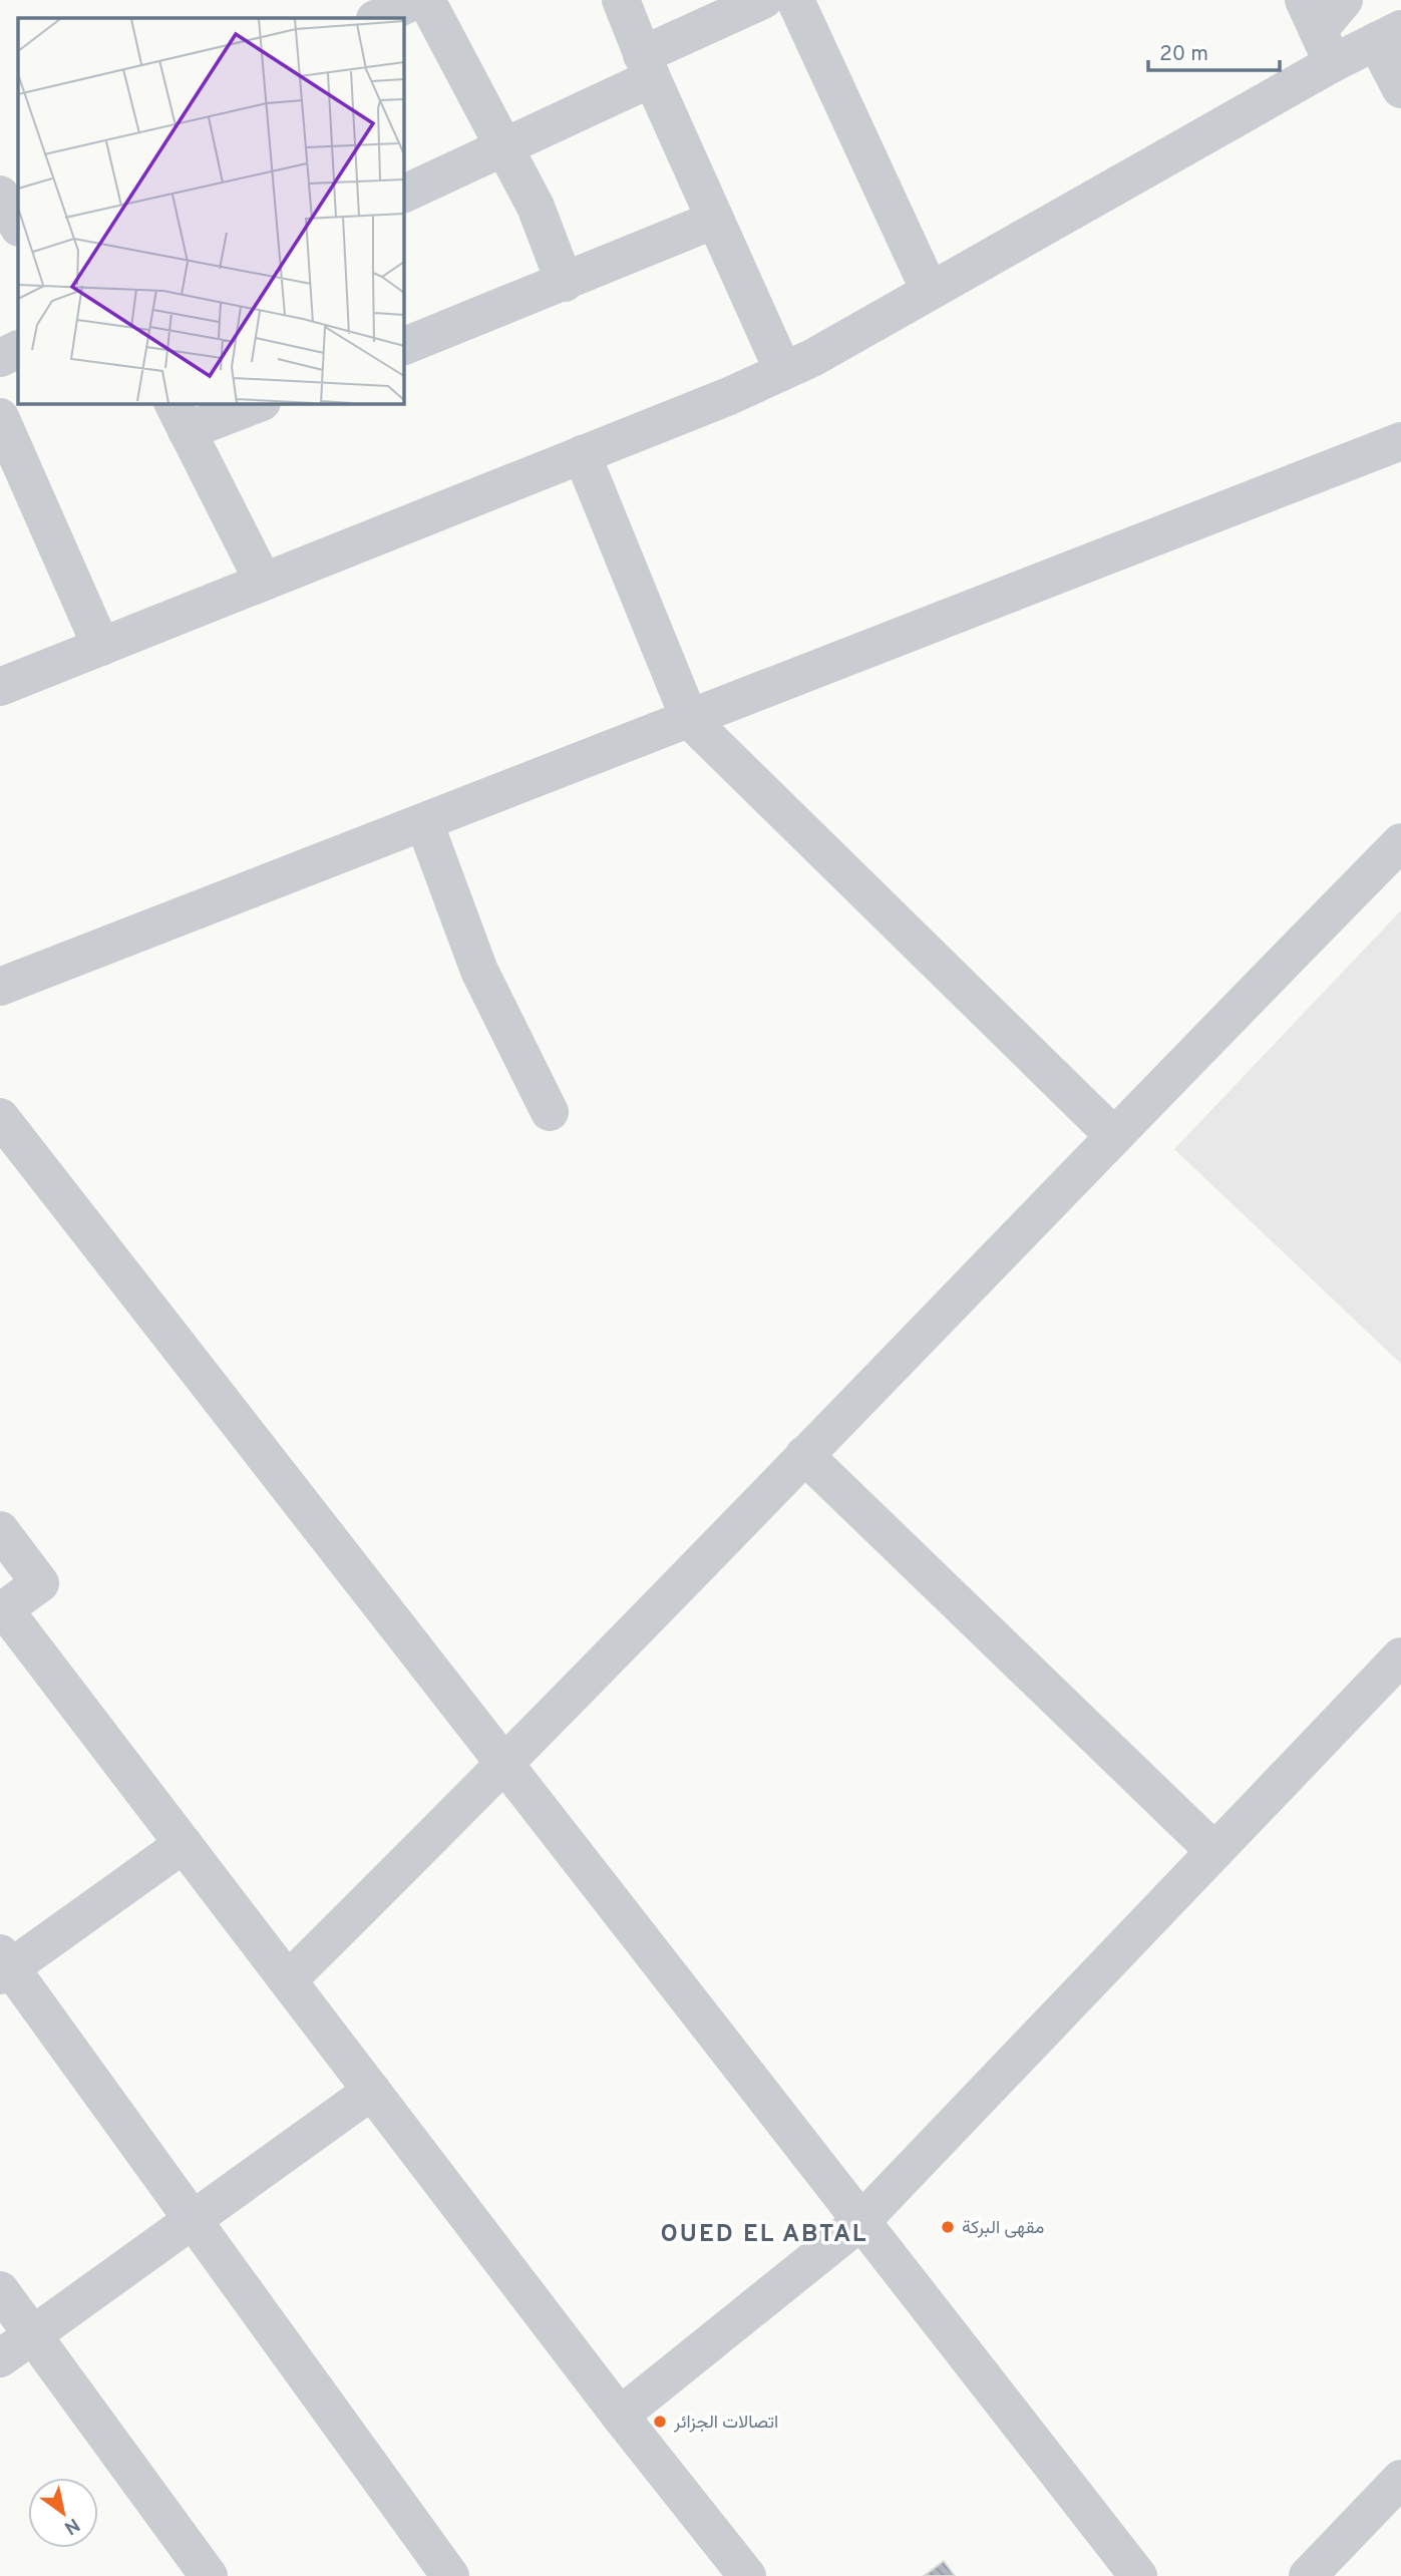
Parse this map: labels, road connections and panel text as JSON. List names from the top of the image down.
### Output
{
  "districts": ["OUED EL ABTAL"],
  "places": ["مقهى البركة", "اتصالات الجزائر"],
  "scale_bar": "20 m",
  "north": "bottom right"
}
